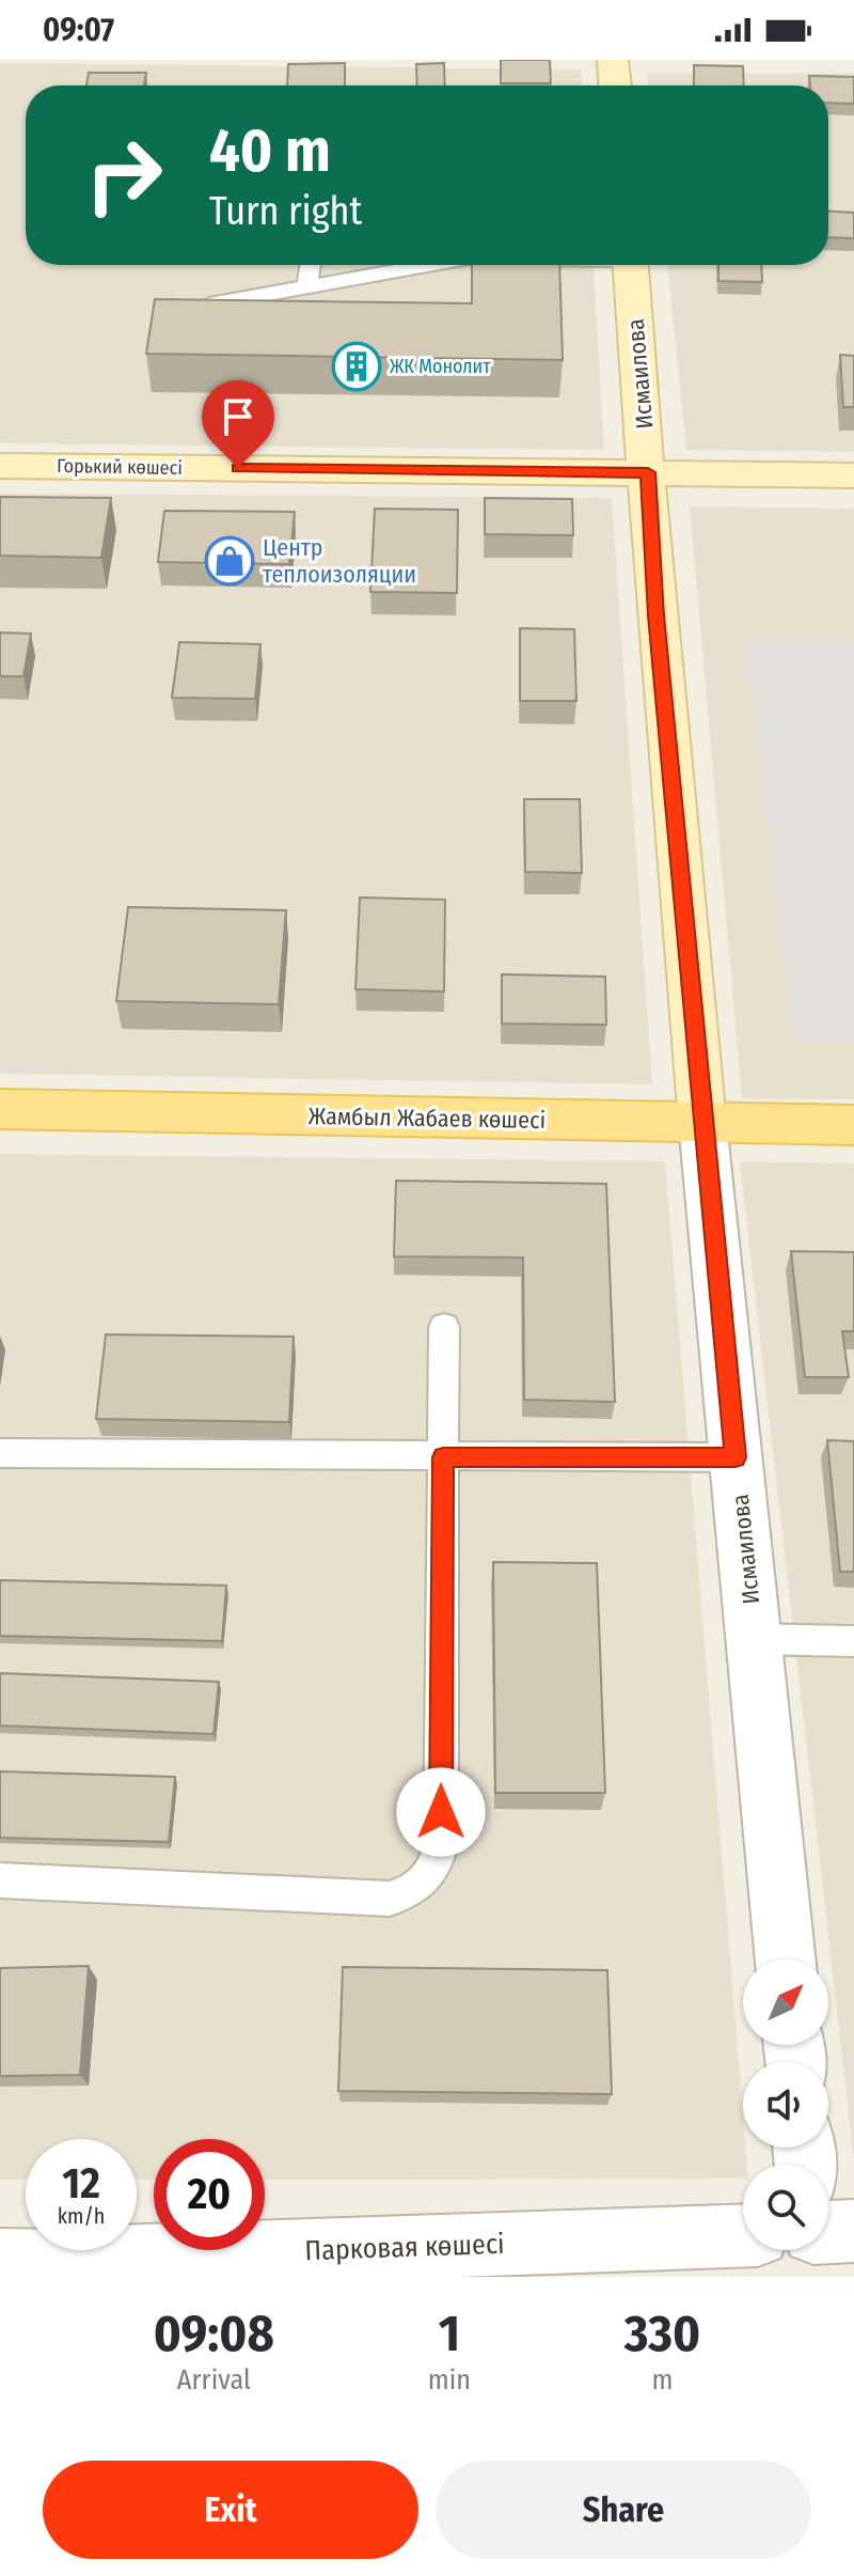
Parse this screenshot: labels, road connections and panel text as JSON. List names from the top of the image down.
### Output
{
  "streets": {
    "main road": ["Жамбыл Жабаев көшесі"],
    "street": ["Исмаилова", "Горький көшесі", "Парковая көшесі"]
  },
  "crossings": [
    ["Исмаилова", "Горький көшесі"],
    ["Исмаилова", "Жамбыл Жабаев көшесі"]
  ],
  "places": {
    "building": ["ЖК Монолит"],
    "shop": ["Центр теплоизоляции"]
  },
  "north": "top right",
  "page": {
    "status": "09:07",
    "turn": ["40 m", "Turn right"],
    "speed": "12 km/h",
    "limit": "20",
    "eta": [
      "09:08",
      "Arrival",
      "1",
      "min",
      "330",
      "m"
    ],
    "buttons": ["Exit", "Share"]
  }
}
